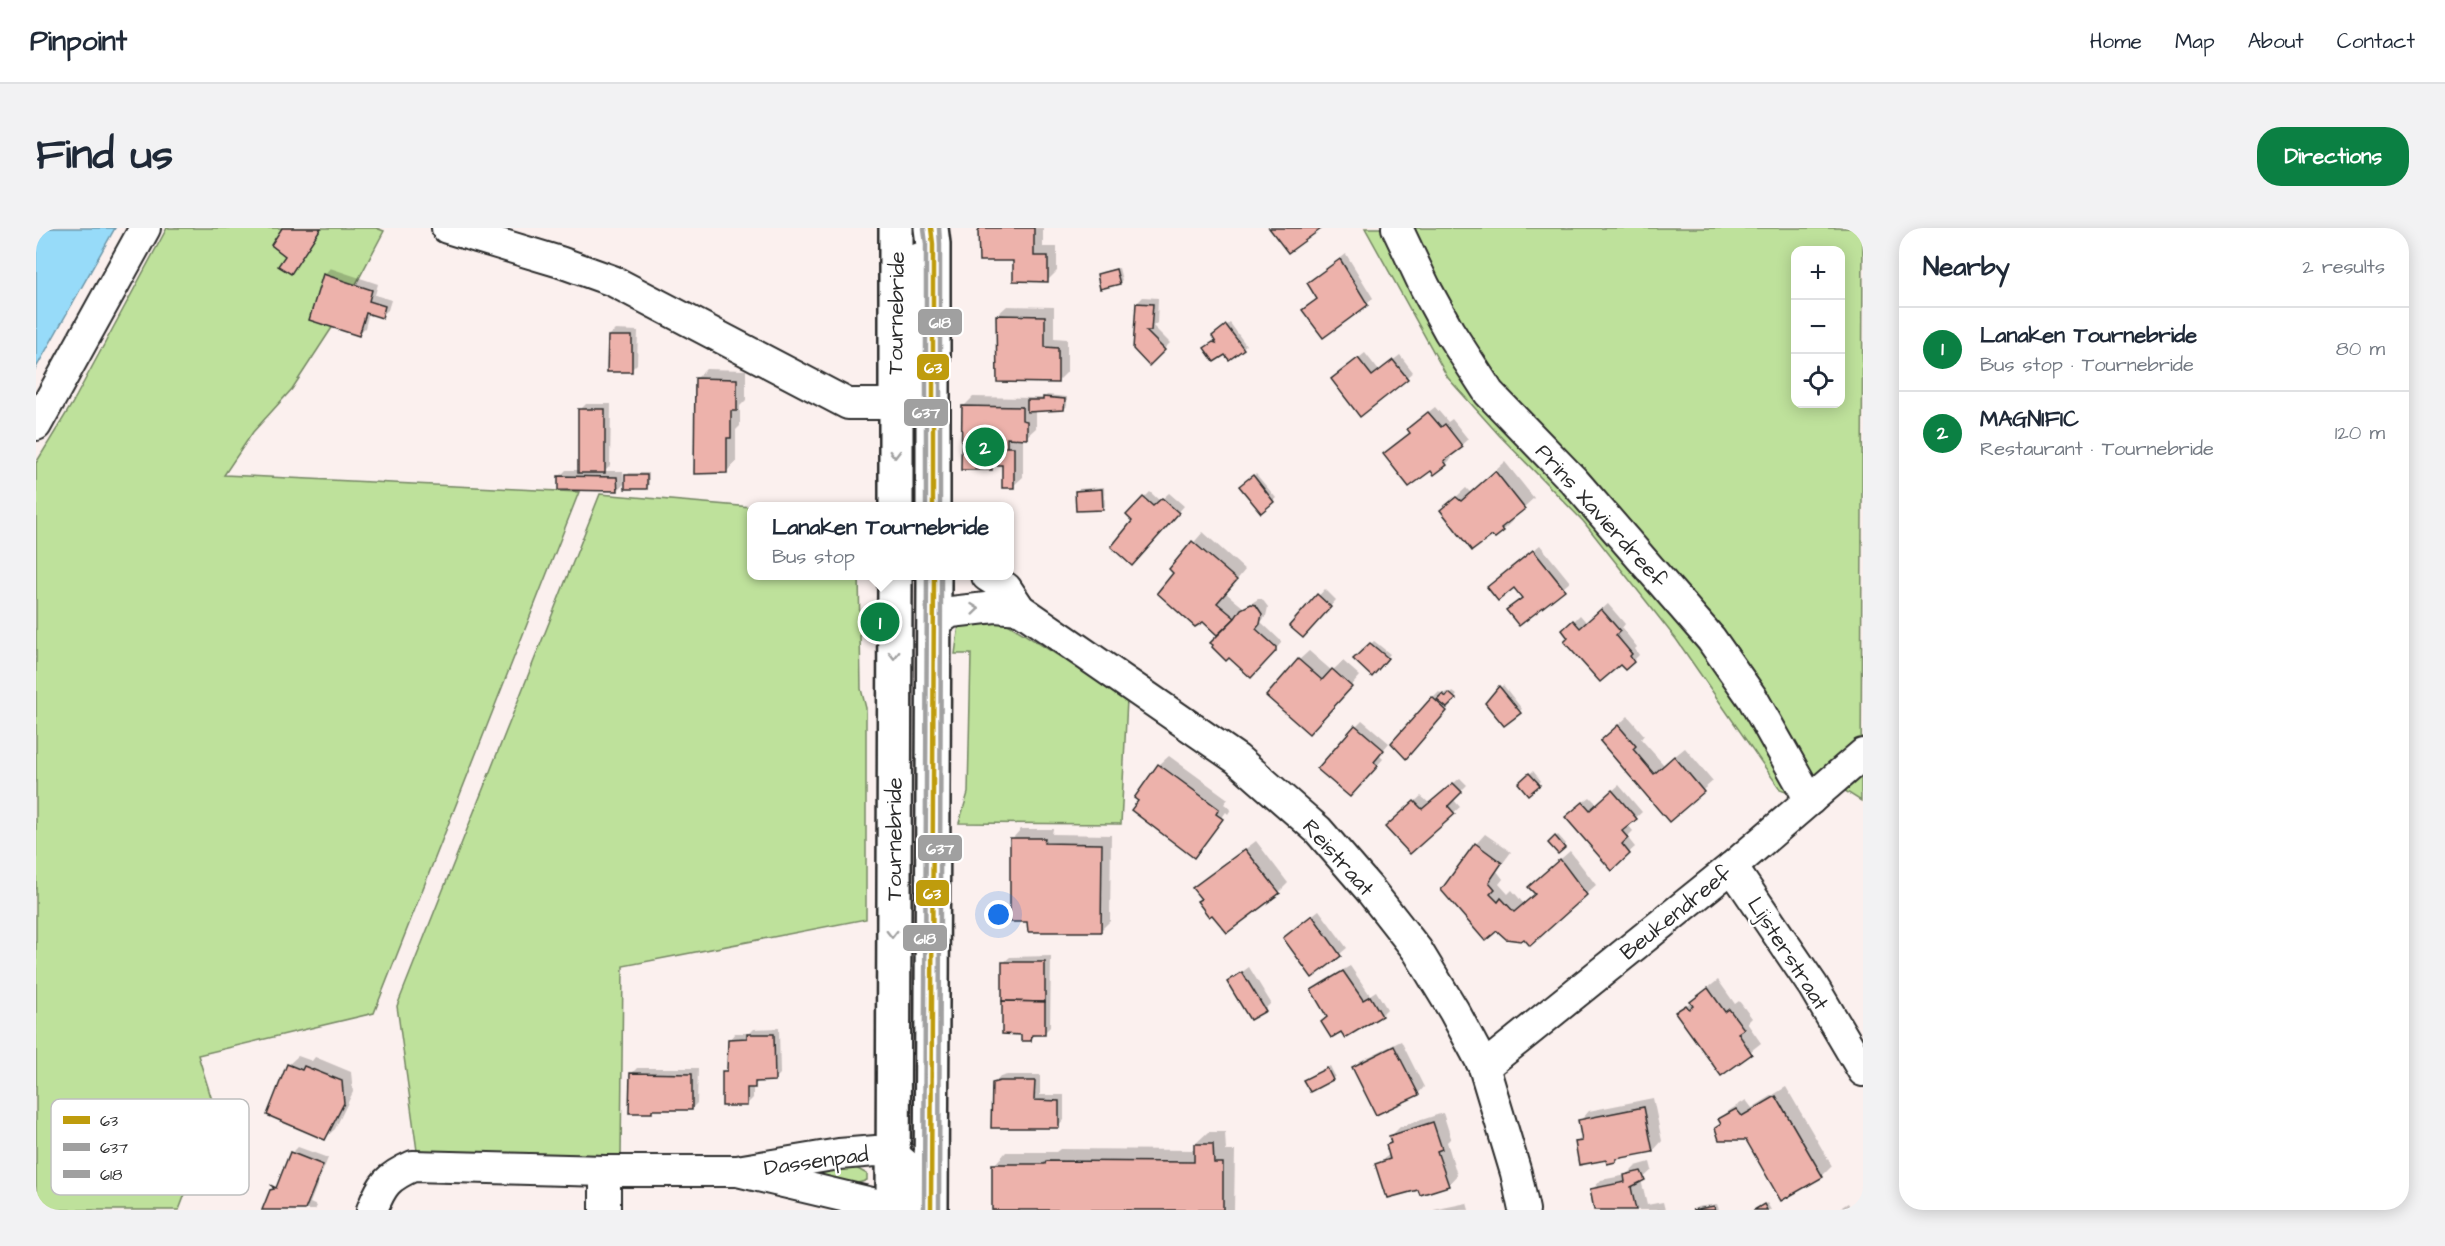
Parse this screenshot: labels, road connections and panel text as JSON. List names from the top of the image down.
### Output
{
  "streets": {
    "main road": ["Tournebride"],
    "street": [
      "Prins Xavierdreef",
      "Reistraat",
      "Beukendreef",
      "Lijsterstraat",
      "Dassenpad"
    ]
  },
  "crossings": [
    ["Tournebride", "Dassenpad"],
    ["Prins Xavierdreef", "Beukendreef"],
    ["Reistraat", "Beukendreef"],
    ["Beukendreef", "Lijsterstraat"]
  ],
  "lines": ["transit line 63", "transit line 618", "transit line 637"],
  "legend": ["63", "637", "618"],
  "page": {
    "header": "Pinpoint",
    "nav": [
      "Home",
      "Map",
      "About",
      "Contact"
    ],
    "title": "Find us",
    "buttons": "Directions",
    "heading": ["Nearby", "2 results"],
    "map_buttons": ["+", "−"],
    "list": [
      {
        "mark": "1",
        "name": "Lanaken Tournebride",
        "note": "Bus stop · Tournebride",
        "value": "80 m"
      },
      {
        "mark": "2",
        "name": "MAGNIFIC",
        "note": "Restaurant · Tournebride",
        "value": "120 m"
      }
    ],
    "pins": ["2", "1"],
    "popup": ["Lanaken Tournebride", "Bus stop"]
  }
}
